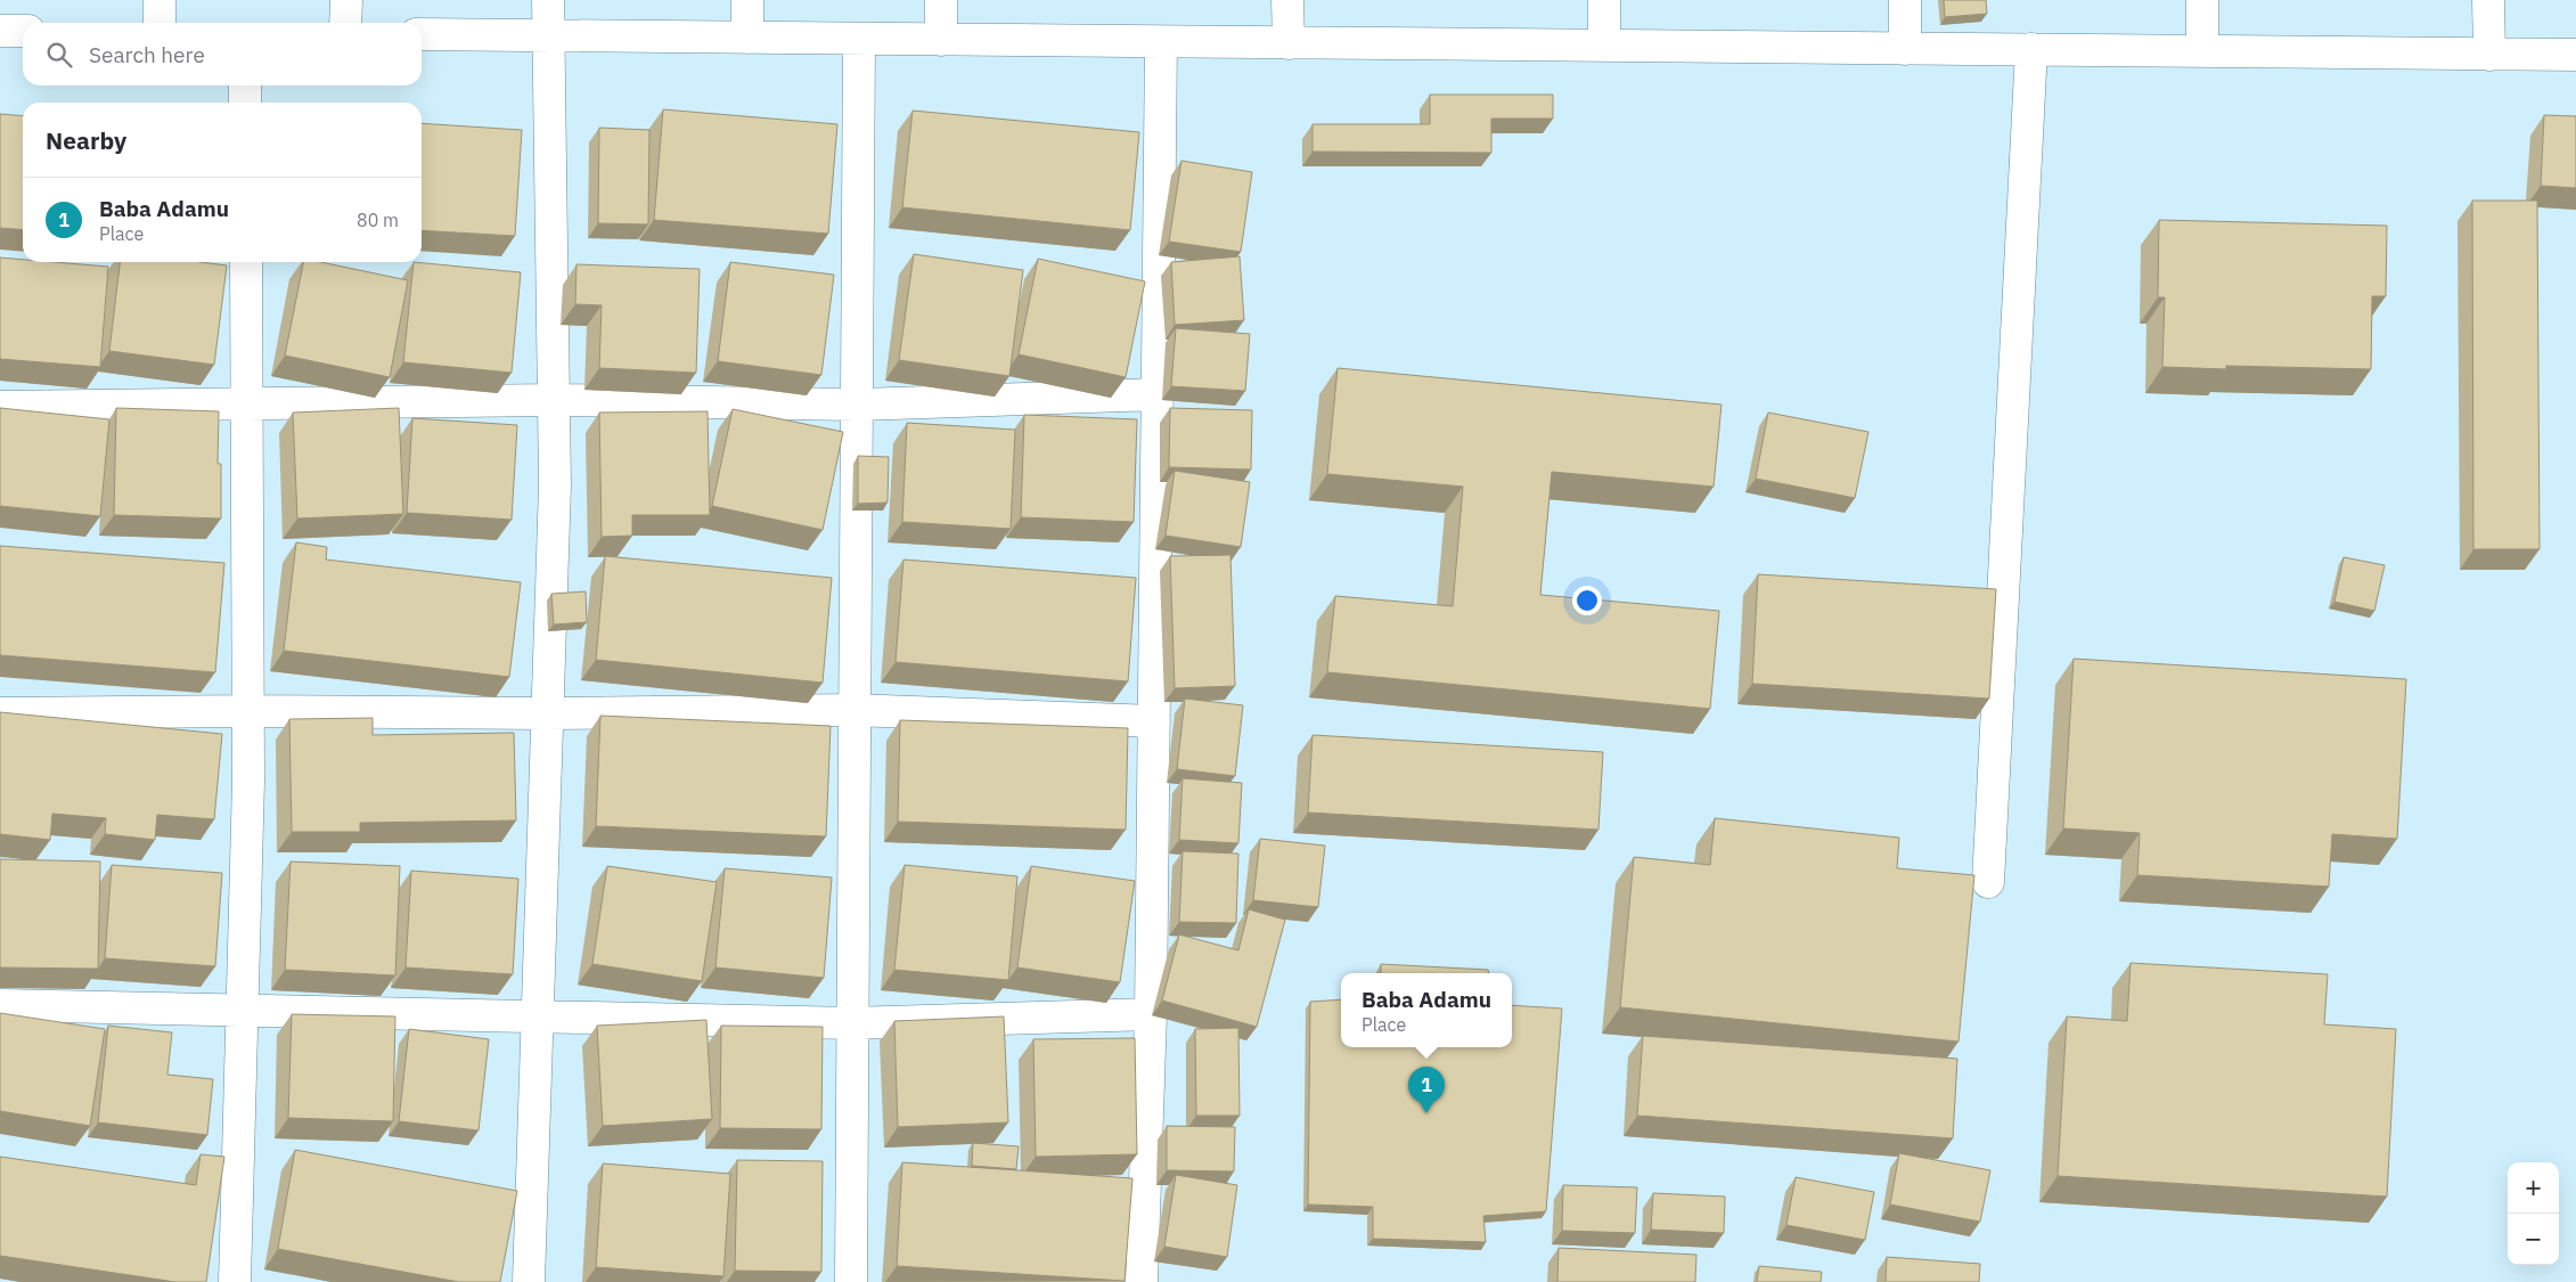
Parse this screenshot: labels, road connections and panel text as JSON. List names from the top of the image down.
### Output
{
  "page": {
    "search": "Search here",
    "heading": "Nearby",
    "list": [
      {
        "mark": "1",
        "name": "Baba Adamu",
        "note": "Place",
        "value": "80 m"
      }
    ],
    "popup": ["Baba Adamu", "Place"],
    "pins": "1",
    "map_buttons": ["+", "−"]
  }
}
